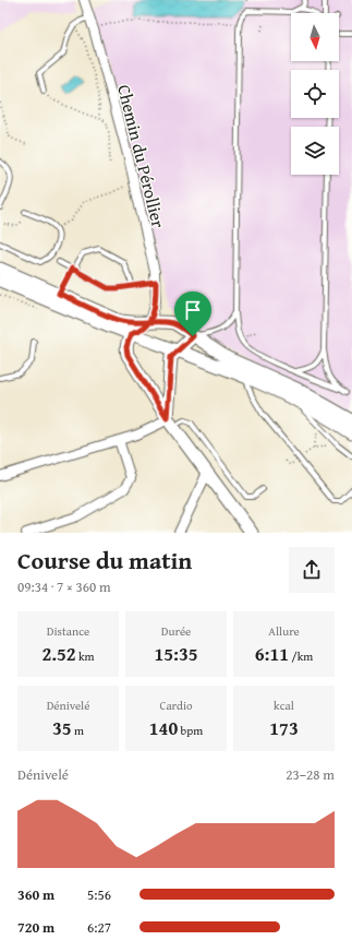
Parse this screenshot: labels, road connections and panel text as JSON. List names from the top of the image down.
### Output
{
  "streets": {
    "street": ["Chemin du Pérollier"]
  },
  "north": "bottom",
  "page": {
    "heading": ["Course du matin", "09:34 · 7 × 360 m"],
    "stats": [
      ["Distance", "2.52 km"],
      ["Durée", "15:35"],
      ["Allure", "6:11 /km"],
      ["Dénivelé", "35 m"],
      ["Cardio", "140 bpm"],
      ["kcal", "173"]
    ],
    "chart": ["Dénivelé", "23–28 m"],
    "list": [
      {
        "name": "360 m",
        "note": "5:56"
      },
      {
        "name": "720 m",
        "note": "6:27"
      }
    ]
  }
}
